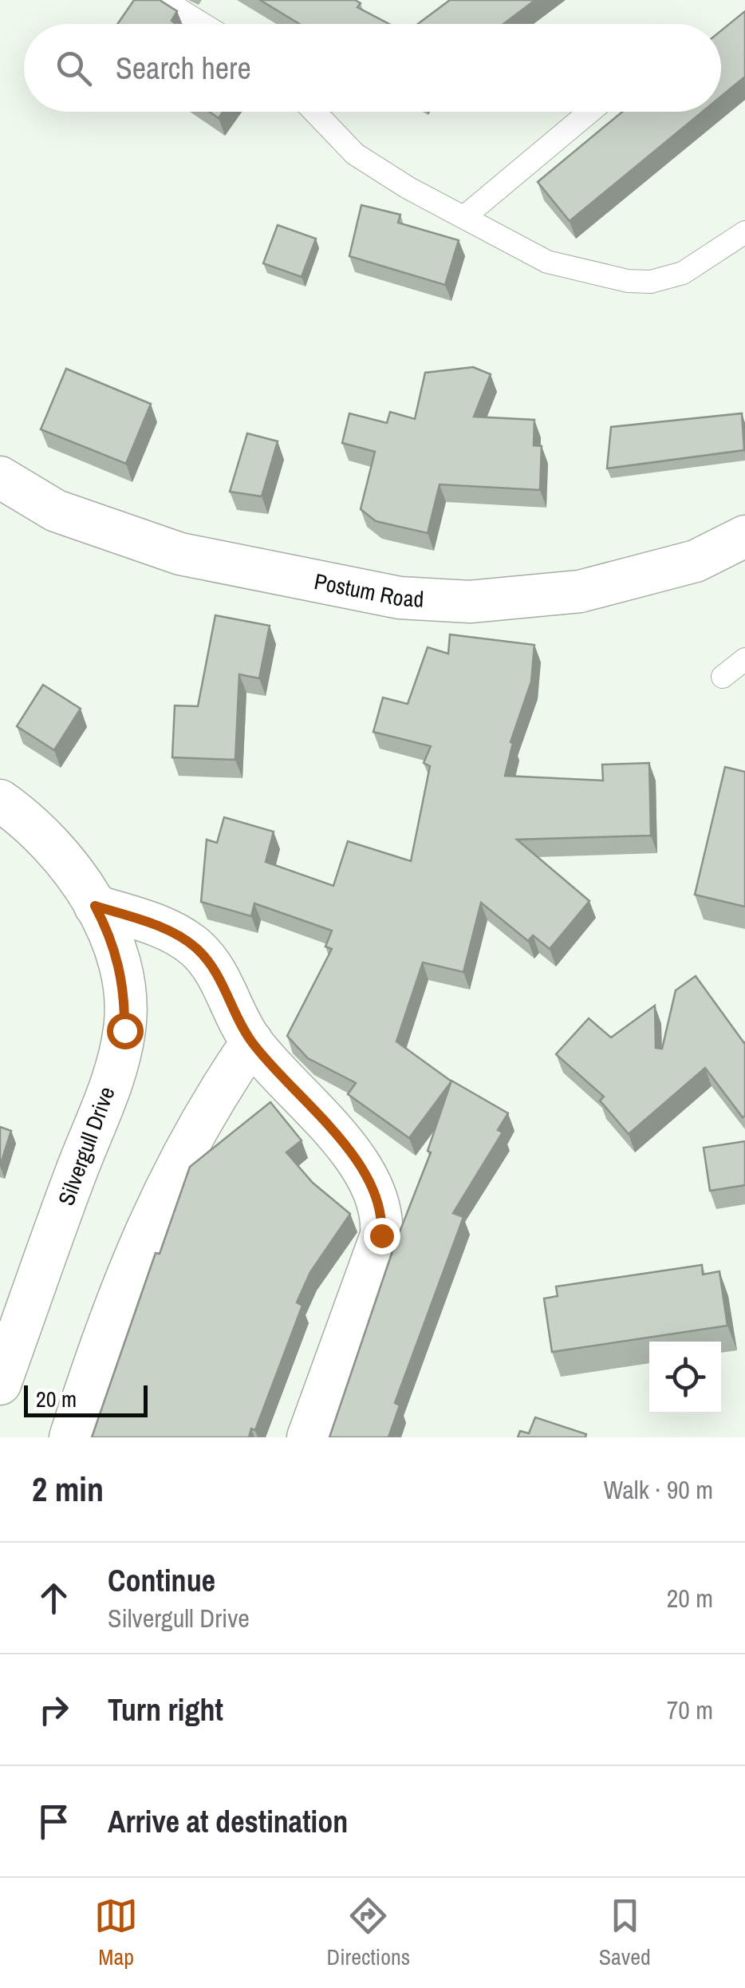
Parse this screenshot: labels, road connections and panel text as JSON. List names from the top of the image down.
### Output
{
  "streets": {
    "street": ["Postum Road", "Silvergull Drive"]
  },
  "scale_bar": "20 m",
  "page": {
    "search": "Search here",
    "scale": "20 m",
    "heading": ["2 min", "Walk · 90 m"],
    "list": [
      ["Continue", "Silvergull Drive", "20 m"],
      ["Turn right", "70 m"],
      "Arrive at destination"
    ],
    "nav": ["Map", "Directions", "Saved"]
  }
}
